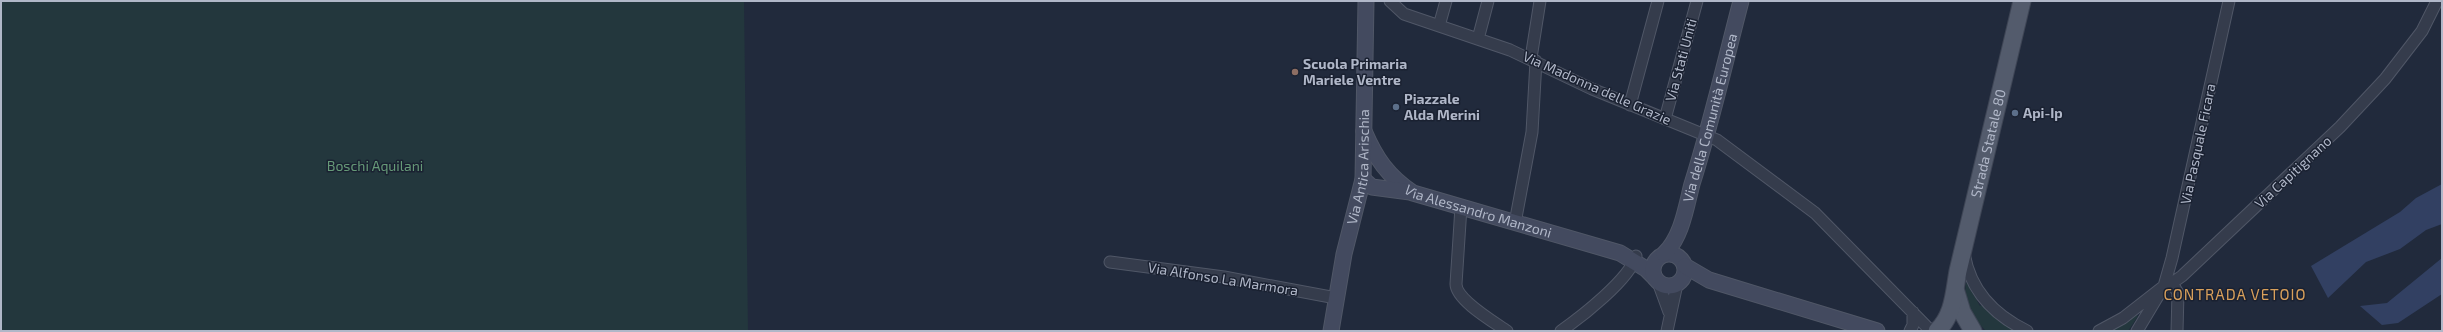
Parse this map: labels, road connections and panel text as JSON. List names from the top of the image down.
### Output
{
  "streets": {
    "main road": ["Strada Statale 80"],
    "street": [
      "Via Stati Uniti",
      "Via Madonna delle Grazie",
      "Via della Comunità Europea",
      "Via Pasquale Ficara",
      "Via Antica Arischia",
      "Via Capitignano",
      "Via Alessandro Manzoni",
      "Via Alfonso La Marmora"
    ]
  },
  "crossings": [
    ["Via Stati Uniti", "Via Madonna delle Grazie"],
    ["Via Madonna delle Grazie", "Via della Comunità Europea"],
    ["Via della Comunità Europea", "Via Alessandro Manzoni"],
    ["Via Pasquale Ficara", "Via Capitignano"],
    ["Via Antica Arischia", "Via Alessandro Manzoni"],
    ["Via Antica Arischia", "Via Alfonso La Marmora"]
  ],
  "districts": ["CONTRADA VETOIO"],
  "parks": ["Boschi Aquilani"],
  "places": ["Scuola Primaria Mariele Ventre", "Piazzale Alda Merini", "Api-Ip"]
}
